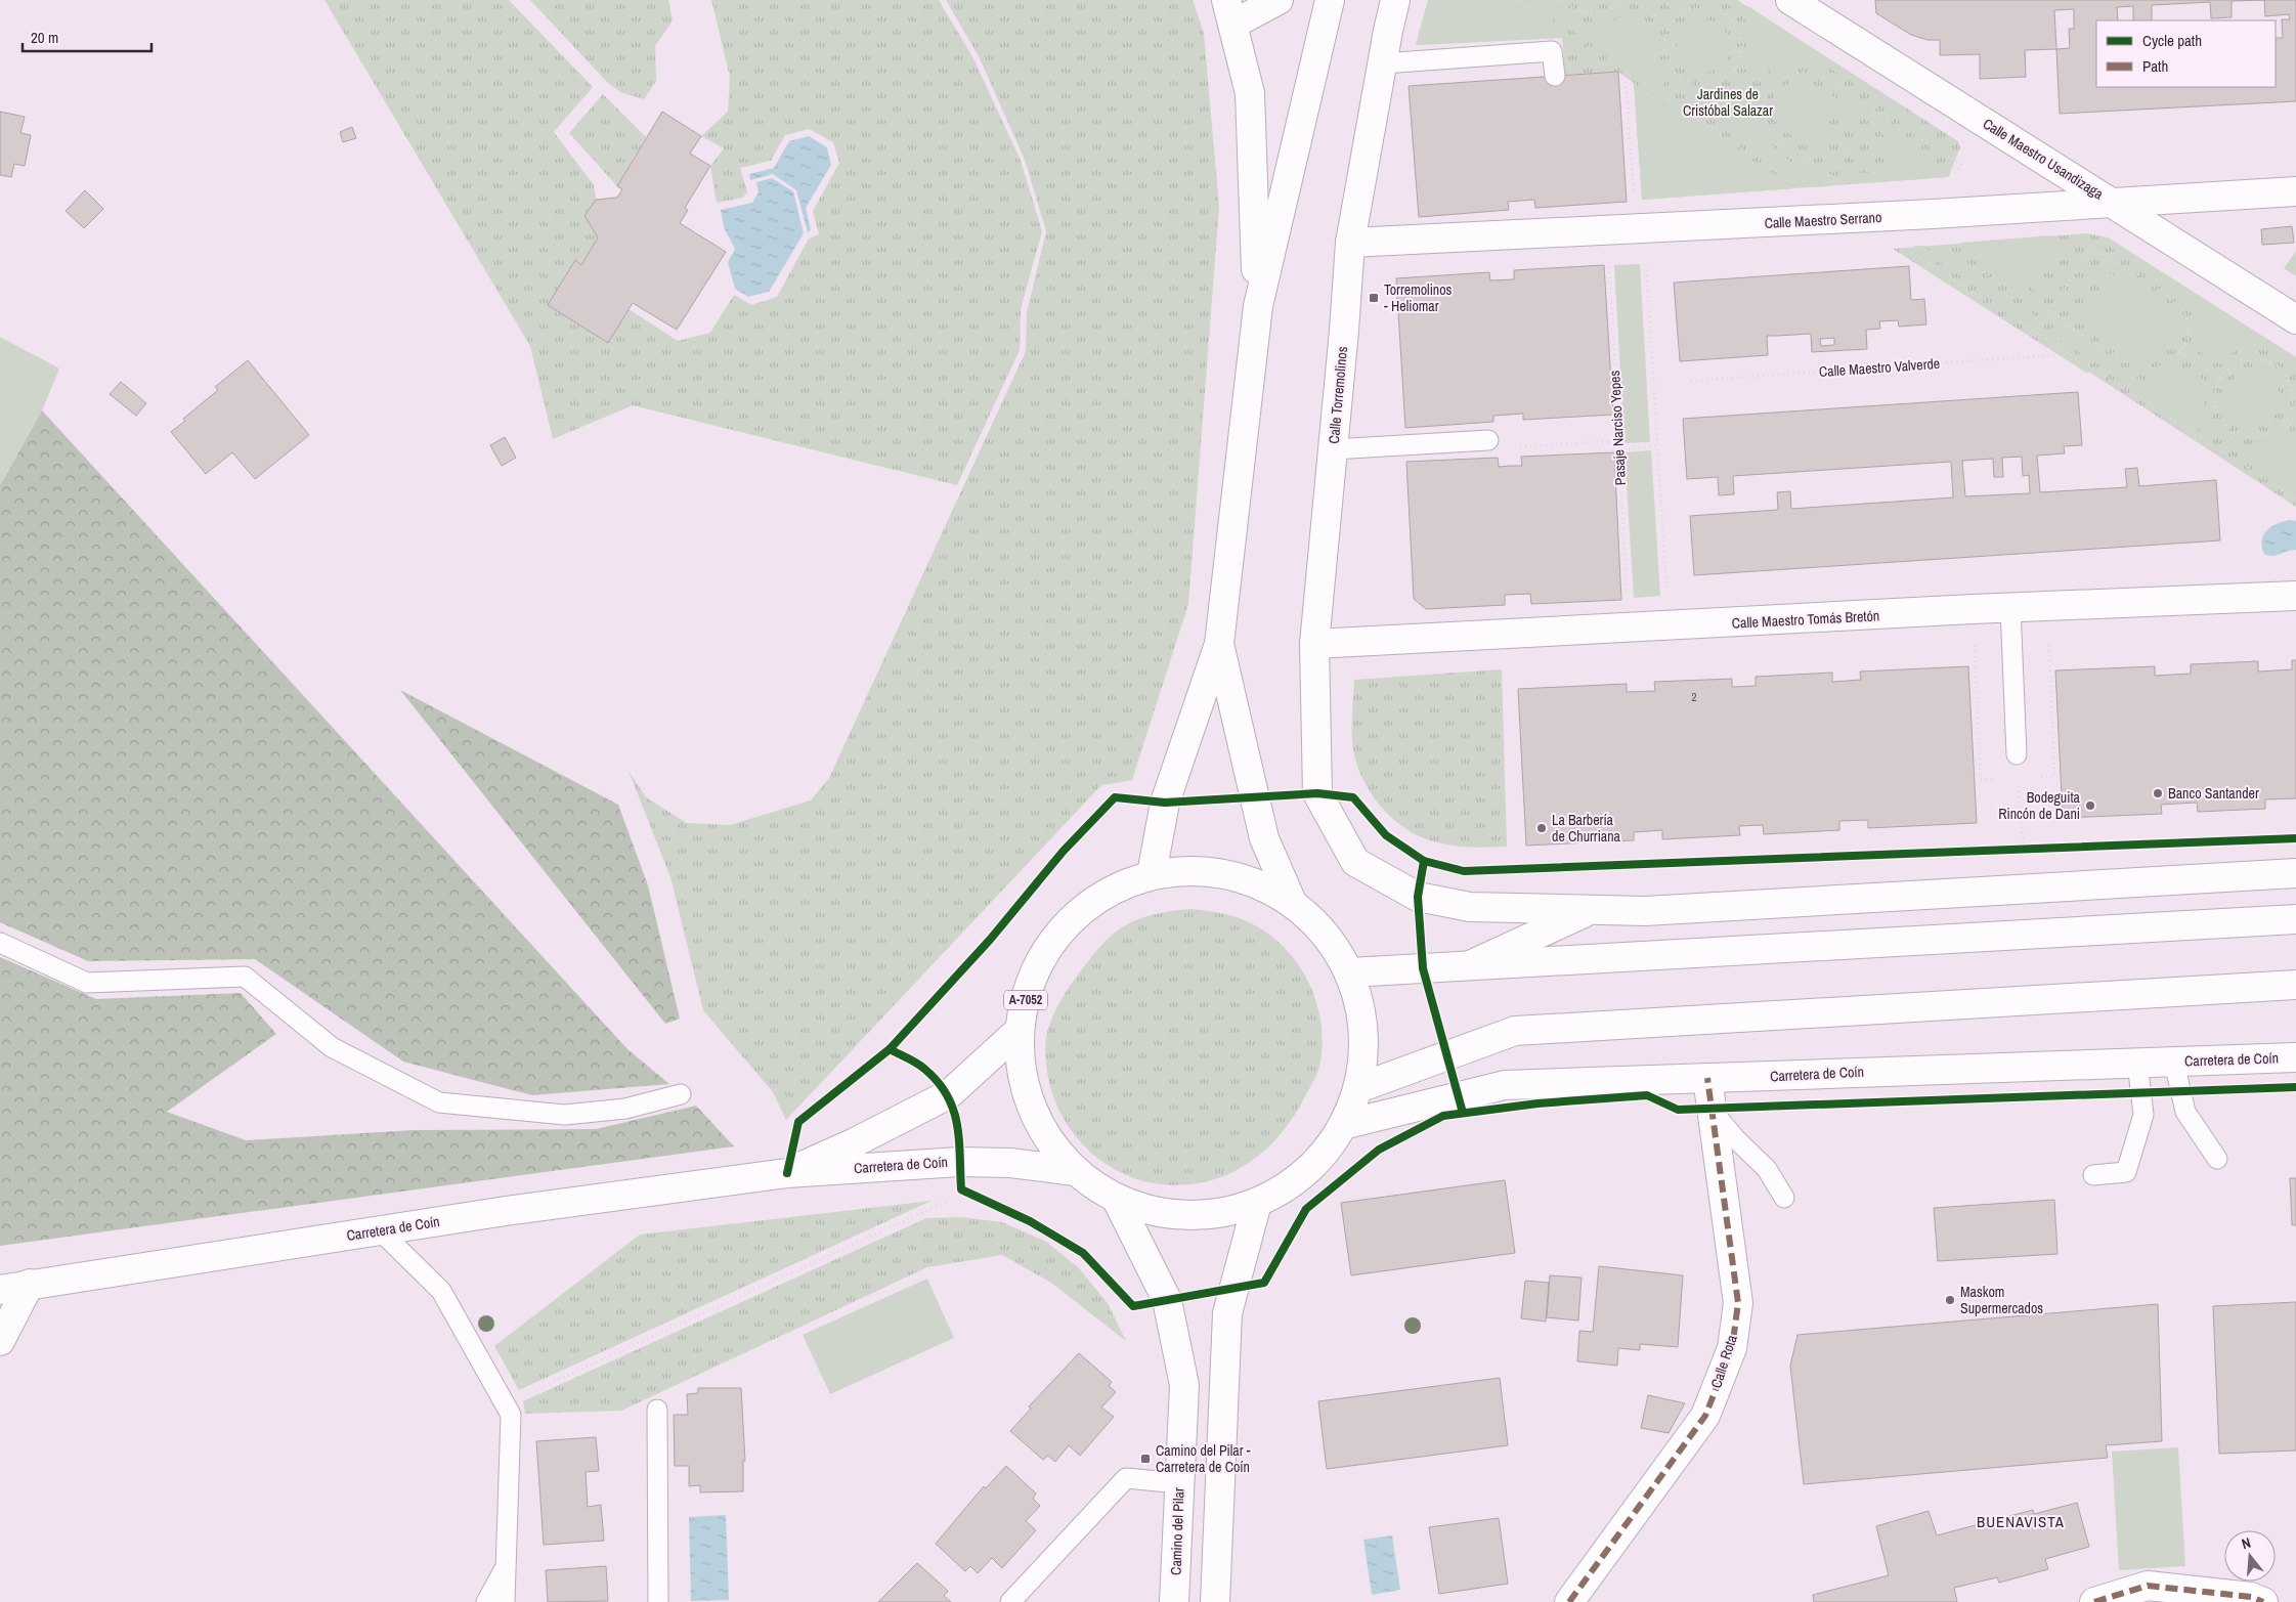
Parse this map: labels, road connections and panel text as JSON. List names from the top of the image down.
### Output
{
  "streets": {
    "street": [
      "Calle Maestro Usandizaga",
      "Calle Maestro Serrano",
      "Calle Torremolinos",
      "Calle Maestro Tomás Bretón",
      "A-7052",
      "Carretera de Coín",
      "Calle Rota",
      "Camino del Pilar"
    ],
    "path": ["Calle Maestro Valverde", "Pasaje Narciso Yepes"]
  },
  "crossings": [
    ["Calle Maestro Usandizaga", "Calle Maestro Serrano"],
    ["Calle Maestro Serrano", "Calle Torremolinos"],
    ["Calle Torremolinos", "Calle Maestro Tomás Bretón"],
    ["Pasaje Narciso Yepes", "Calle Maestro Tomás Bretón"],
    ["A-7052", "Carretera de Coín"],
    ["A-7052", "Camino del Pilar"],
    ["Carretera de Coín", "Calle Rota"]
  ],
  "districts": ["BUENAVISTA"],
  "parks": ["Jardines de Cristóbal Salazar"],
  "places": {
    "transit": ["Torremolinos - Heliomar", "Camino del Pilar - Carretera de Coín"],
    "other": [
      "Banco Santander",
      "Bodeguita Rincón de Dani",
      "La Barbería de Churriana",
      "Maskom Supermercados"
    ]
  },
  "house_numbers": ["2"],
  "legend": ["Cycle path", "Path"],
  "scale_bar": "20 m",
  "north": "top"
}
